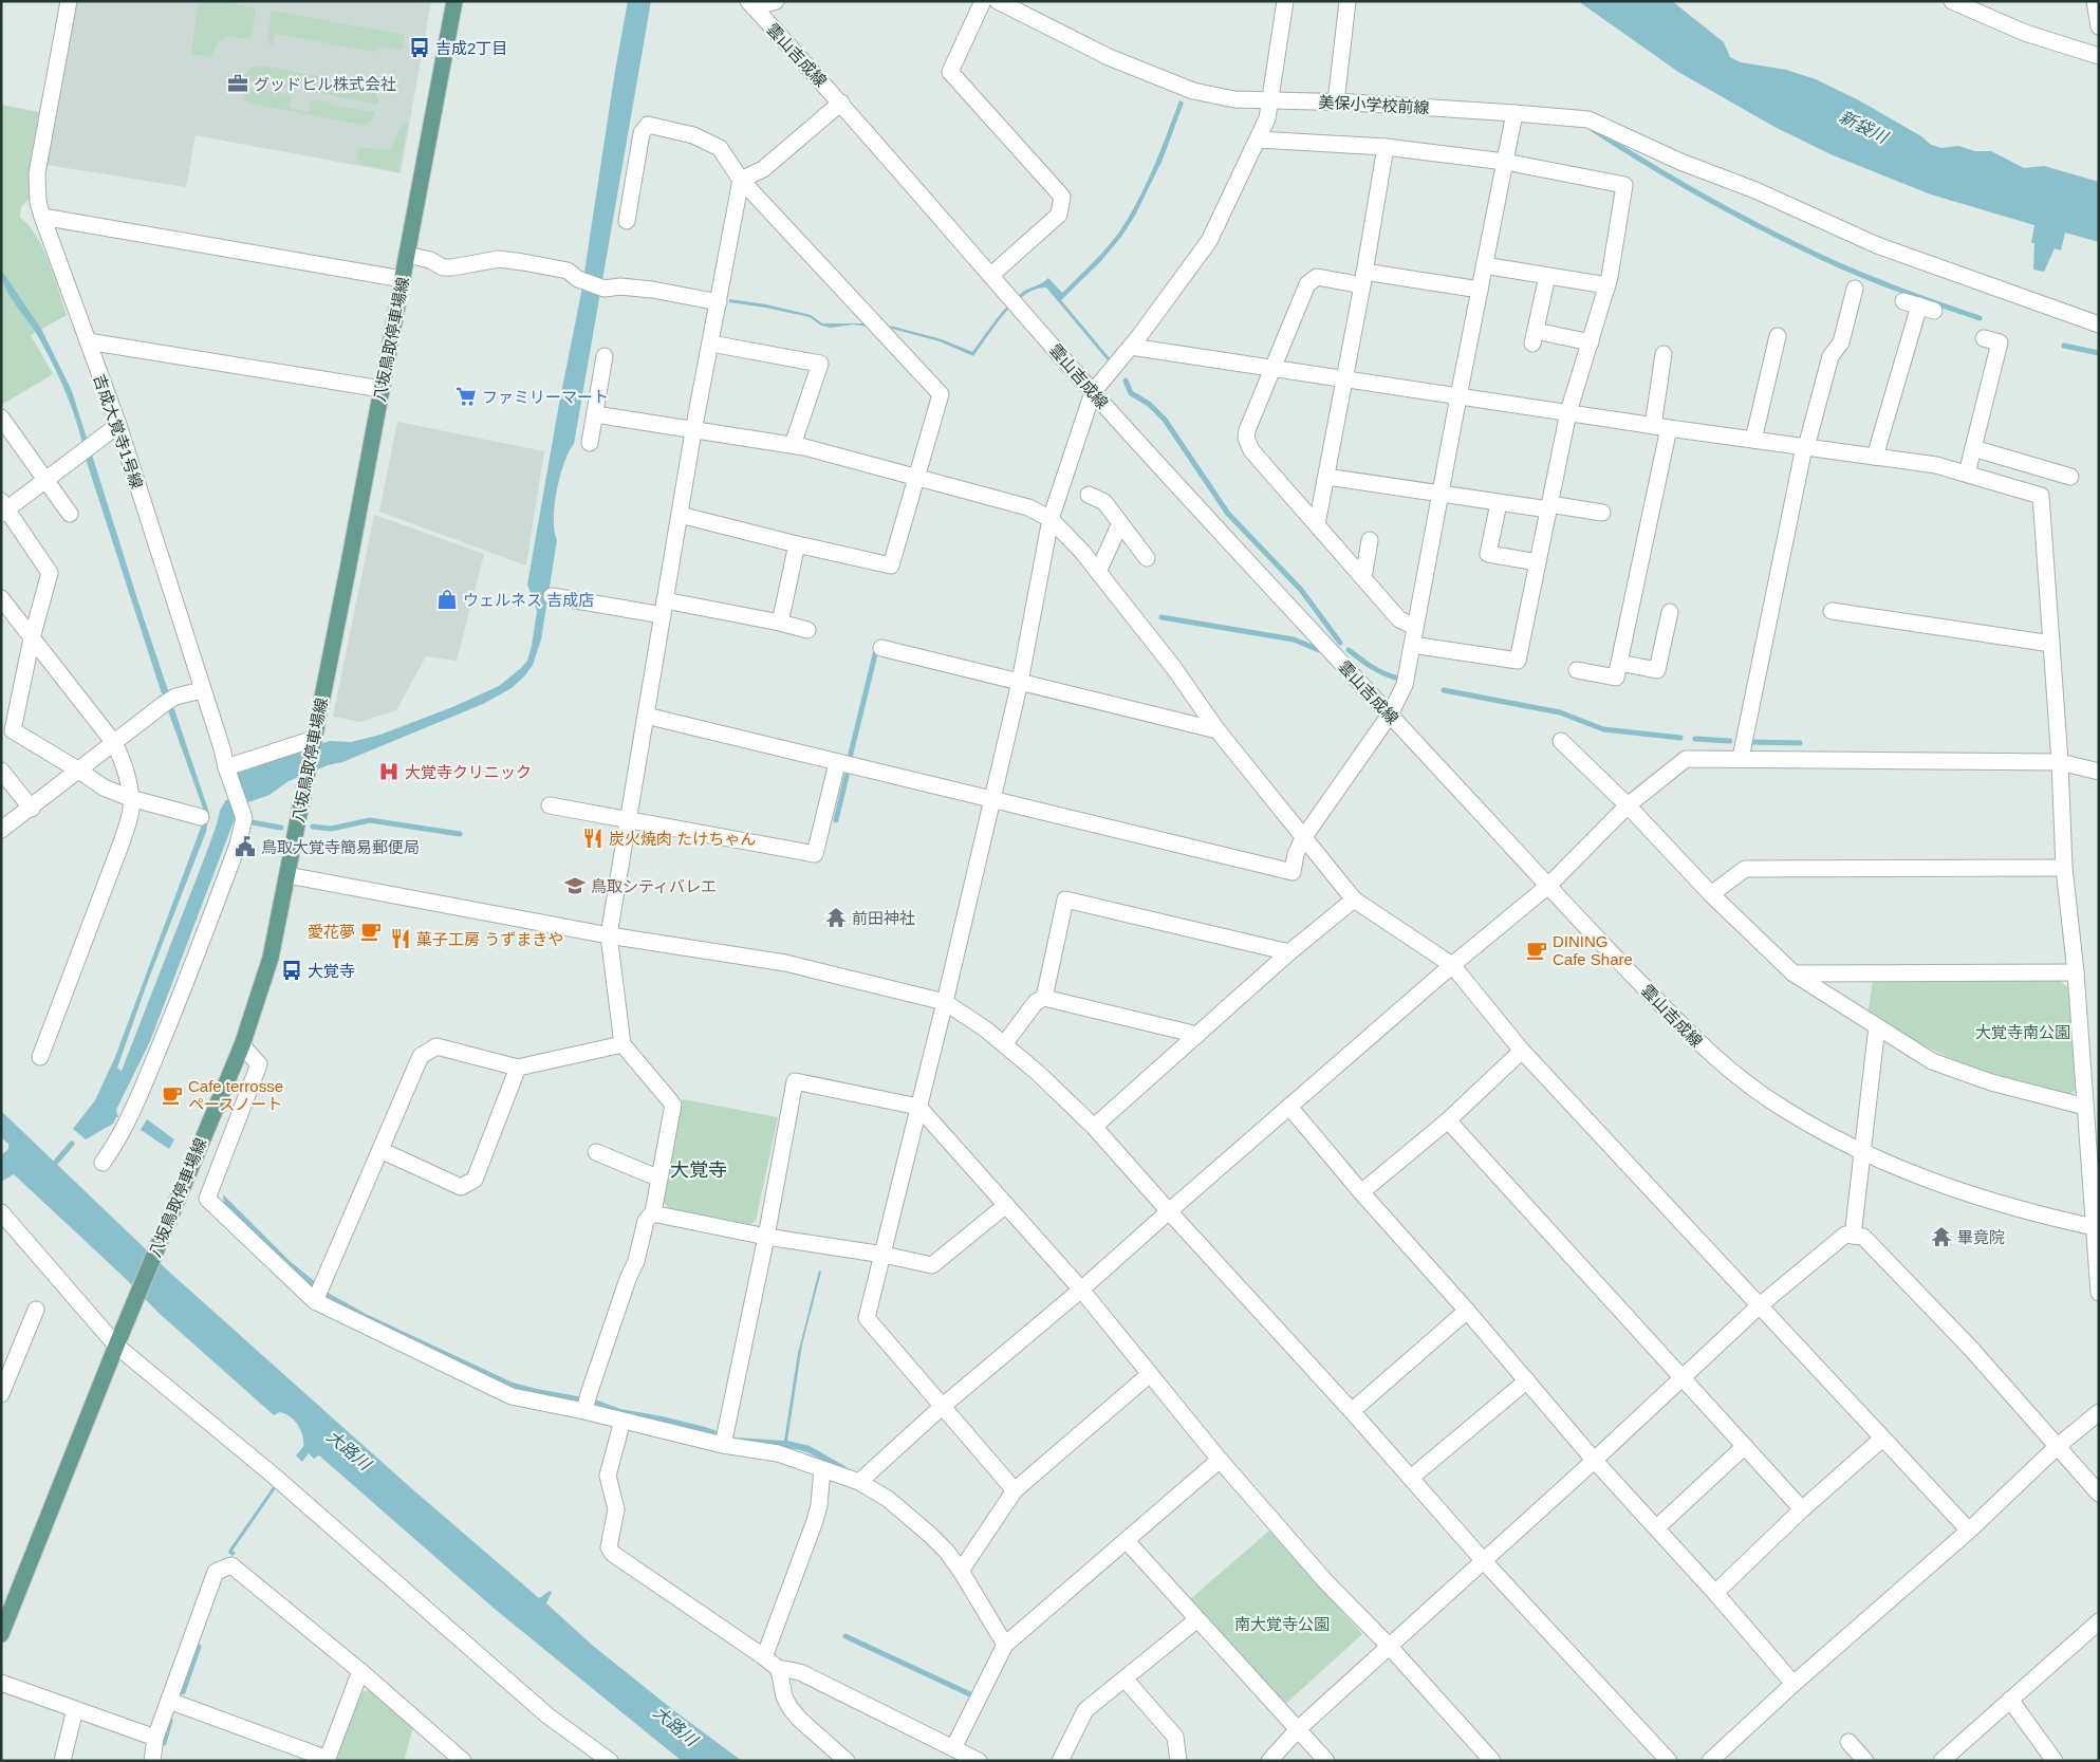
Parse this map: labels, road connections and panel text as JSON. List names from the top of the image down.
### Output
{
  "streets": {
    "main road": ["八坂鳥取停車場線"],
    "street": ["雲山吉成線", "美保小学校前線", "吉成大覚寺1号線"]
  },
  "districts": ["大覚寺"],
  "water": ["新袋川", "大路川"],
  "parks": ["大覚寺南公園", "南大覚寺公園"],
  "places": {
    "bus stop": ["吉成2丁目", "大覚寺"],
    "office": ["グッドヒル株式会社"],
    "supermarket": ["ファミリーマート"],
    "shop": ["ウェルネス 吉成店"],
    "hospital": ["大覚寺クリニック"],
    "restaurant": ["炭火焼肉 たけちゃん", "菓子工房 うずまきや"],
    "public building": ["鳥取大覚寺簡易郵便局"],
    "school or university": ["鳥取シティバレエ"],
    "temple": ["前田神社", "畢竟院"],
    "cafe": ["愛花夢", "DINING Cafe Share", "Cafe terrosse ペースノート"]
  }
}
